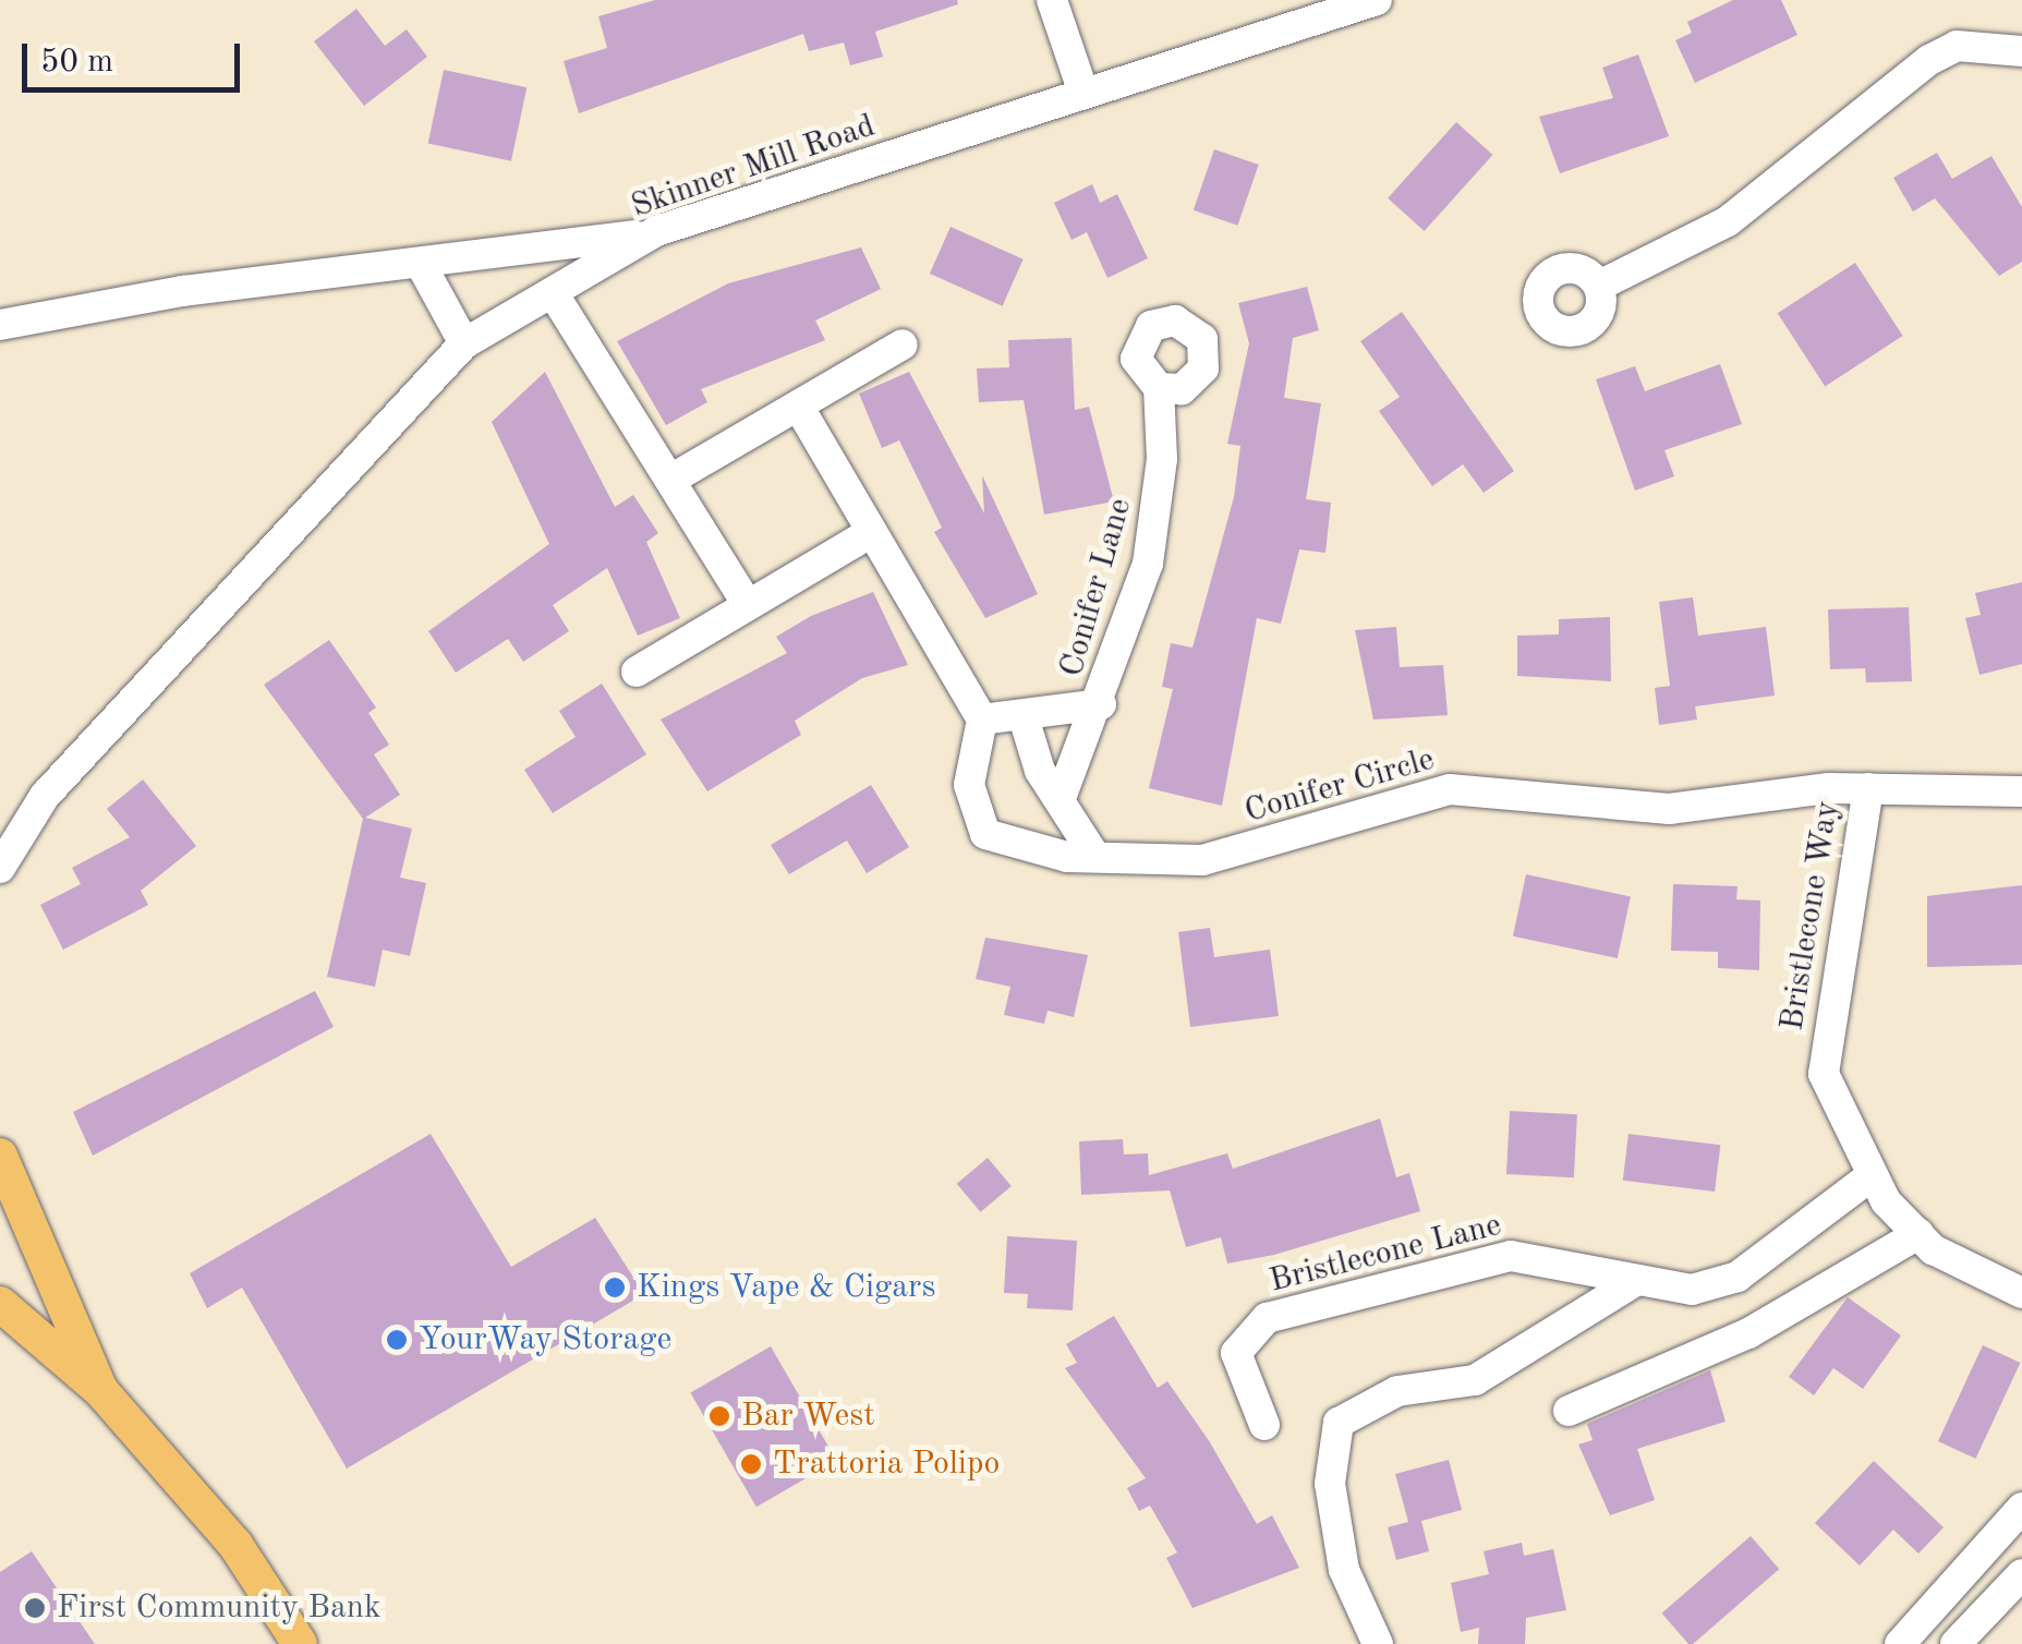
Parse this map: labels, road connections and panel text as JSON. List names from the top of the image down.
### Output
{
  "streets": {
    "street": [
      "Skinner Mill Road",
      "Conifer Lane",
      "Conifer Circle",
      "Bristlecone Way",
      "Bristlecone Lane"
    ]
  },
  "crossings": [
    ["Conifer Circle", "Bristlecone Way"],
    ["Bristlecone Way", "Bristlecone Lane"]
  ],
  "places": [
    "Kings Vape & Cigars",
    "YourWay Storage",
    "Bar West",
    "Trattoria Polipo",
    "First Community Bank"
  ],
  "scale_bar": "50 m"
}
